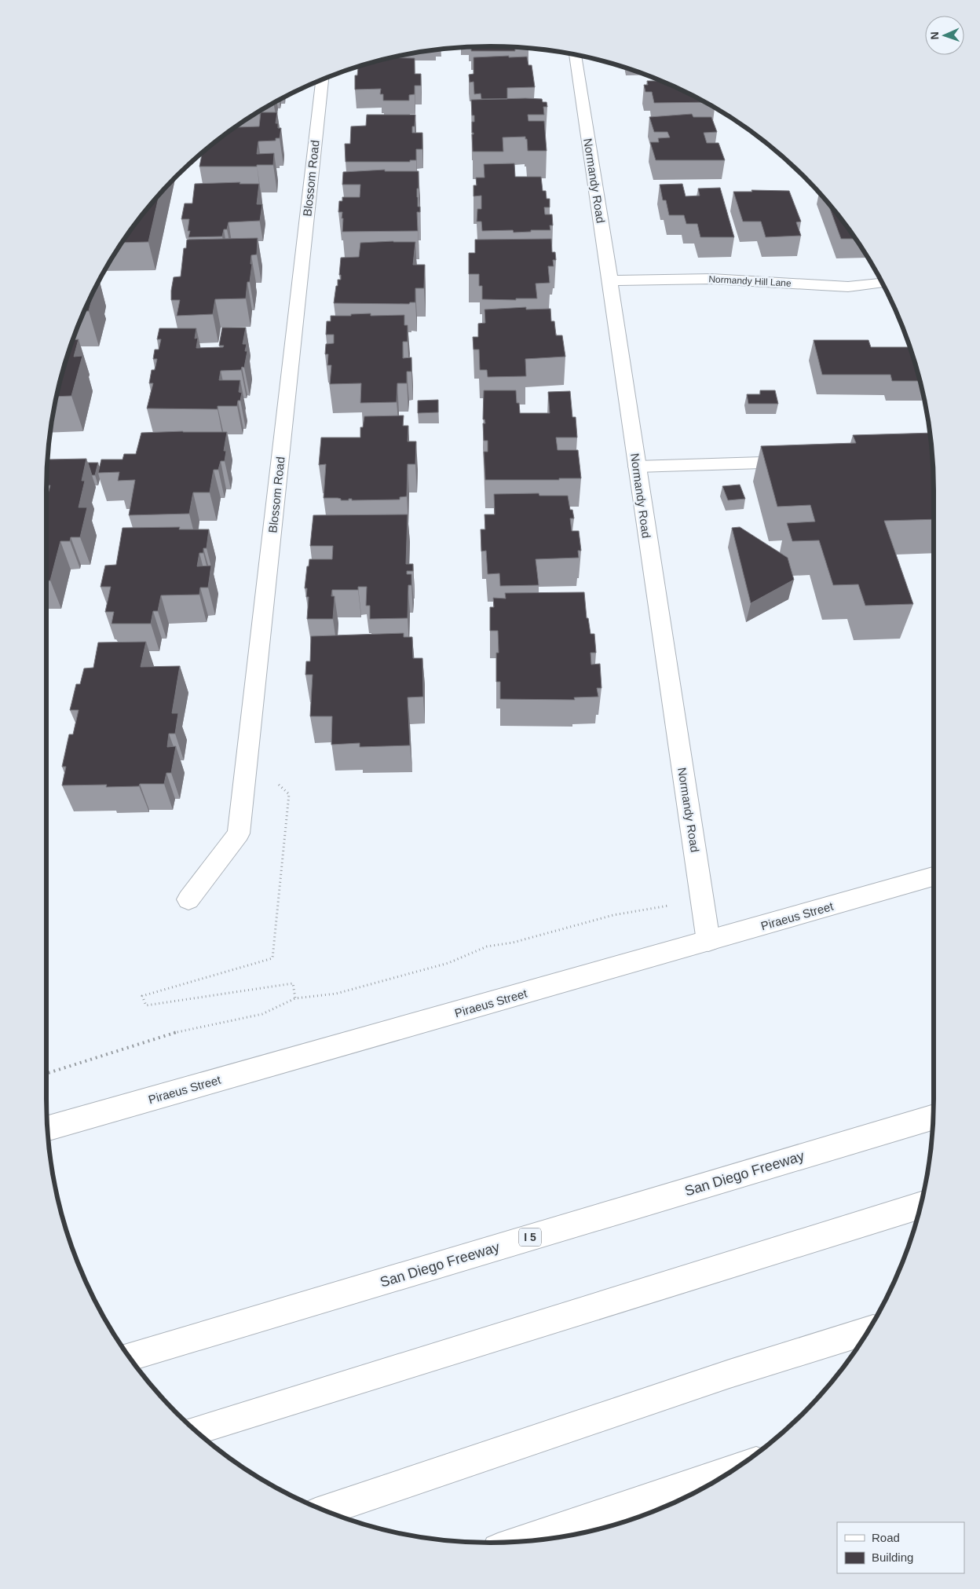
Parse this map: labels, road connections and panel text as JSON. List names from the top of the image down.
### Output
{
  "streets": {
    "main road": [
      "Blossom Road",
      "Normandy Road",
      "Normandy Hill Lane",
      "Piraeus Street",
      "San Diego Freeway",
      "I 5"
    ]
  },
  "crossings": [
    ["Normandy Road", "Normandy Hill Lane"],
    ["Normandy Road", "Piraeus Street"]
  ],
  "legend": ["Road", "Building"],
  "north": "left"
}
